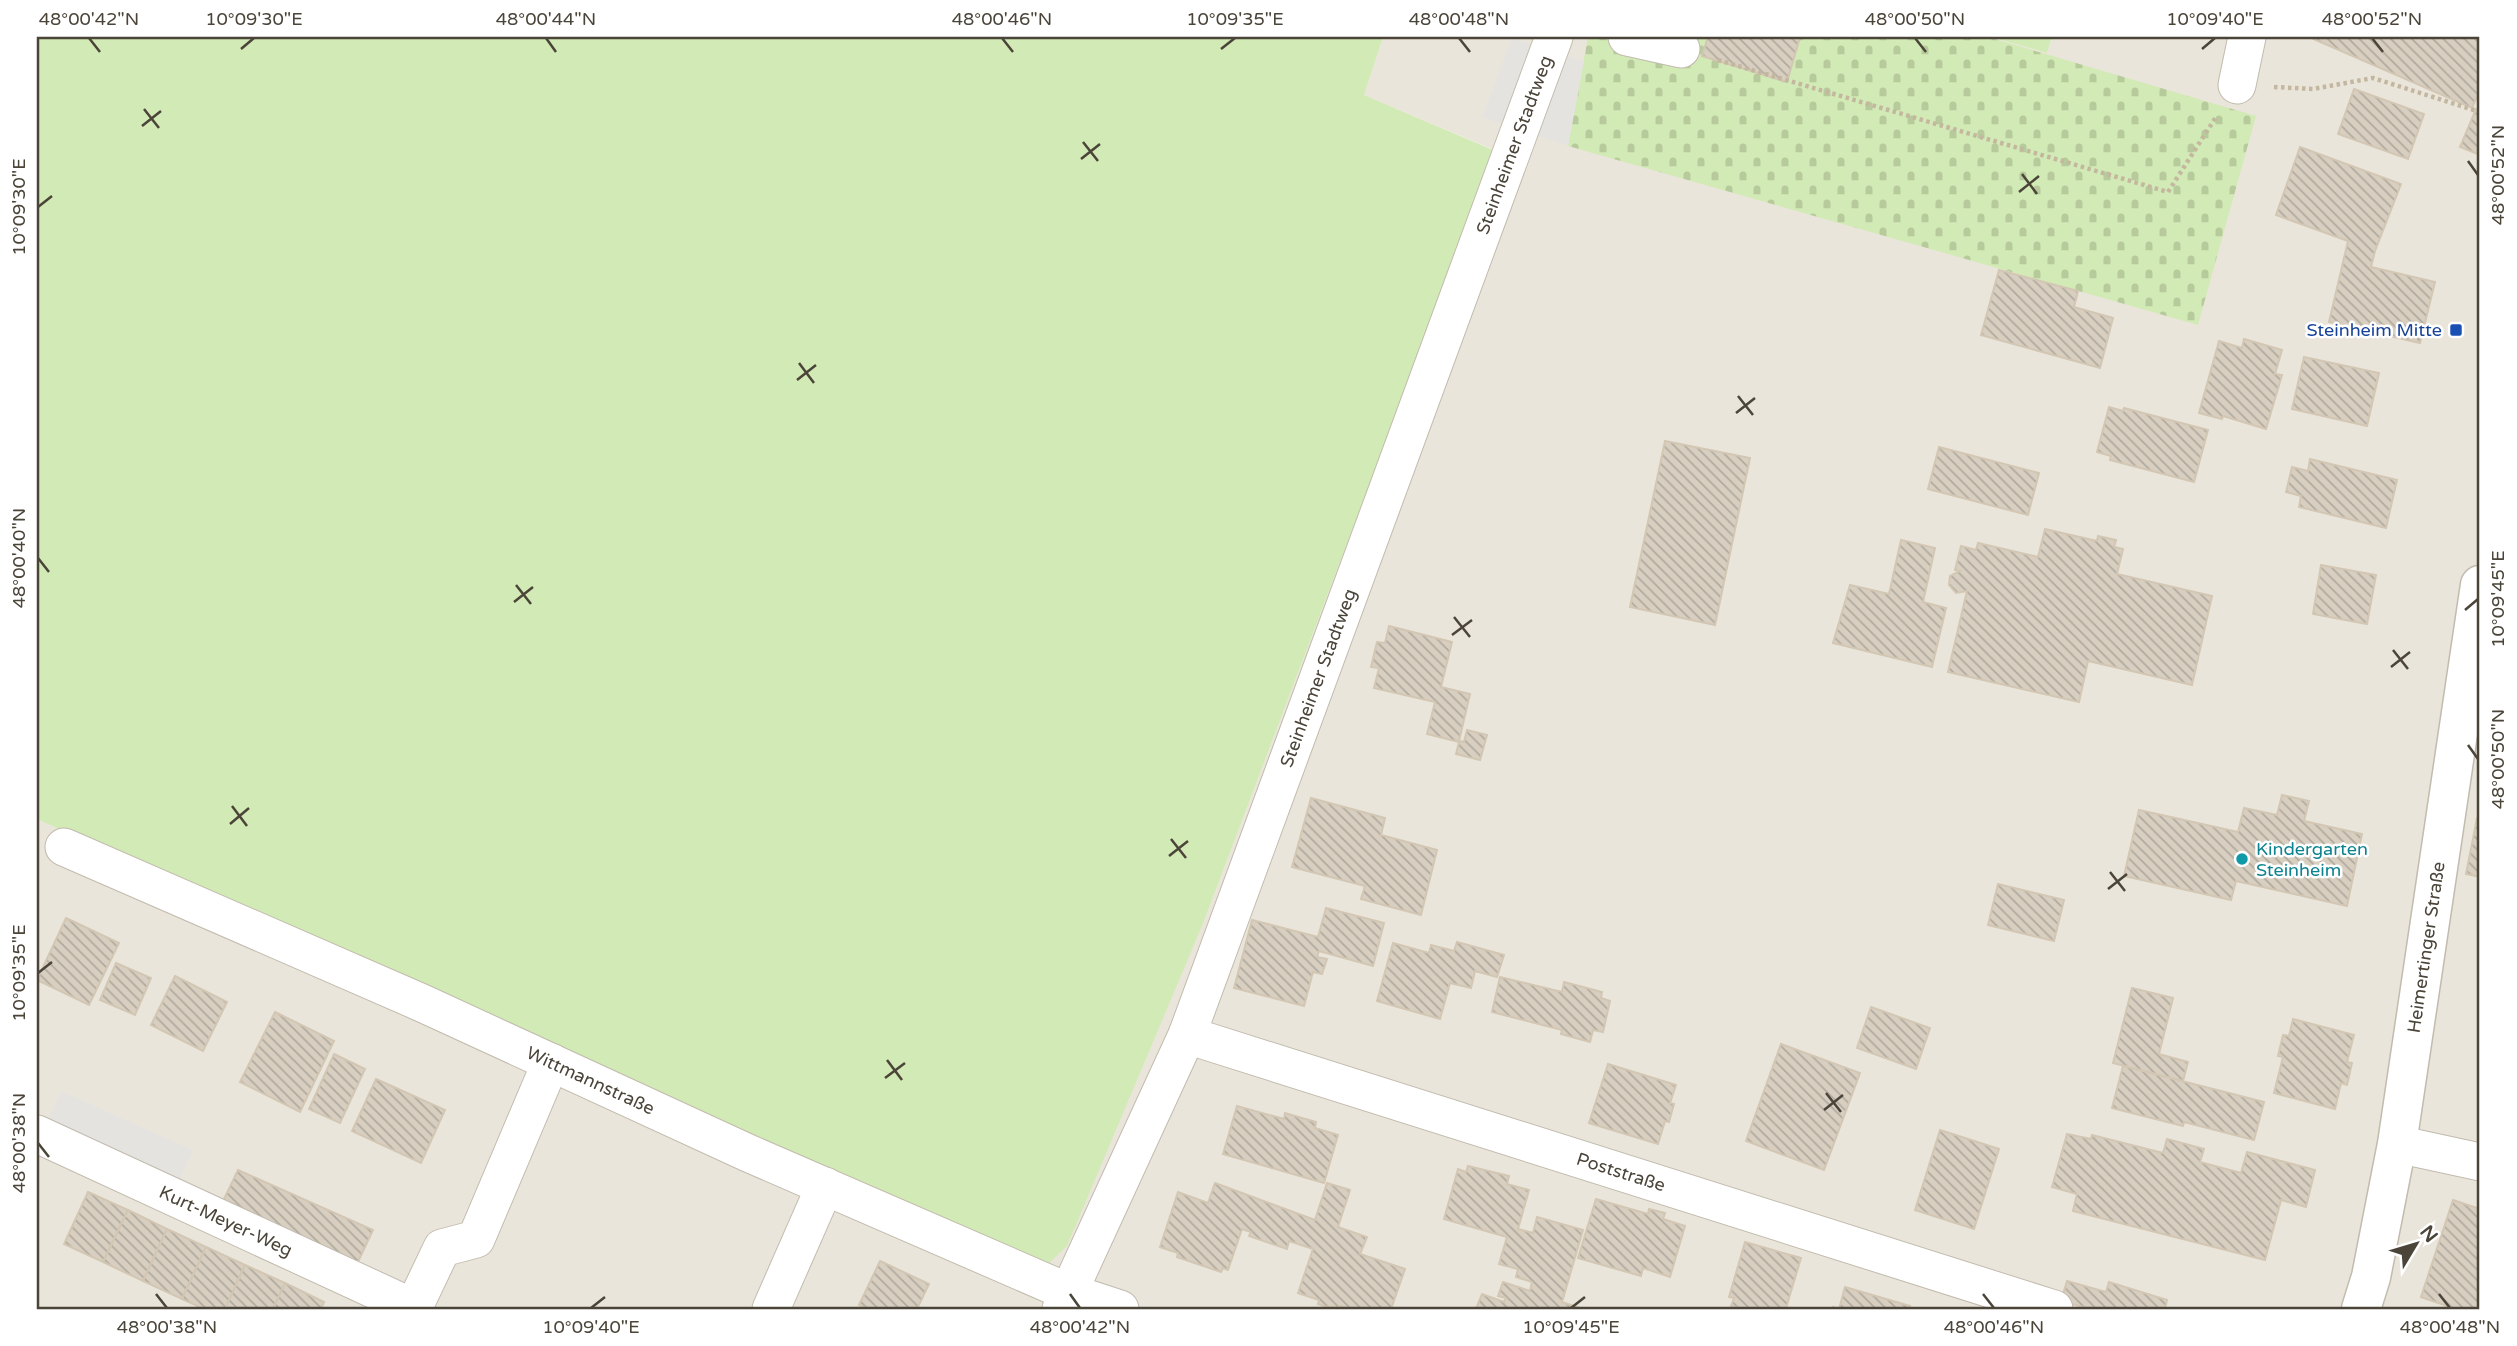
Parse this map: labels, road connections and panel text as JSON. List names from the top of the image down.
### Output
{
  "streets": {
    "street": [
      "Steinheimer Stadtweg",
      "Heimertinger Straße",
      "Wittmannstraße",
      "Poststraße",
      "Kurt-Meyer-Weg"
    ]
  },
  "crossings": [
    ["Steinheimer Stadtweg", "Wittmannstraße"],
    ["Steinheimer Stadtweg", "Poststraße"],
    ["Wittmannstraße", "Kurt-Meyer-Weg"]
  ],
  "places": {
    "transit": ["Steinheim Mitte"],
    "other": ["Kindergarten Steinheim"]
  },
  "north": "top right",
  "coordinates": [
    "48°00'42\"N",
    "10°09'30\"E",
    "48°00'44\"N",
    "48°00'46\"N",
    "10°09'35\"E",
    "48°00'48\"N",
    "48°00'50\"N",
    "10°09'40\"E",
    "48°00'52\"N",
    "48°00'40\"N",
    "10°09'45\"E",
    "48°00'38\"N"
  ]
}
